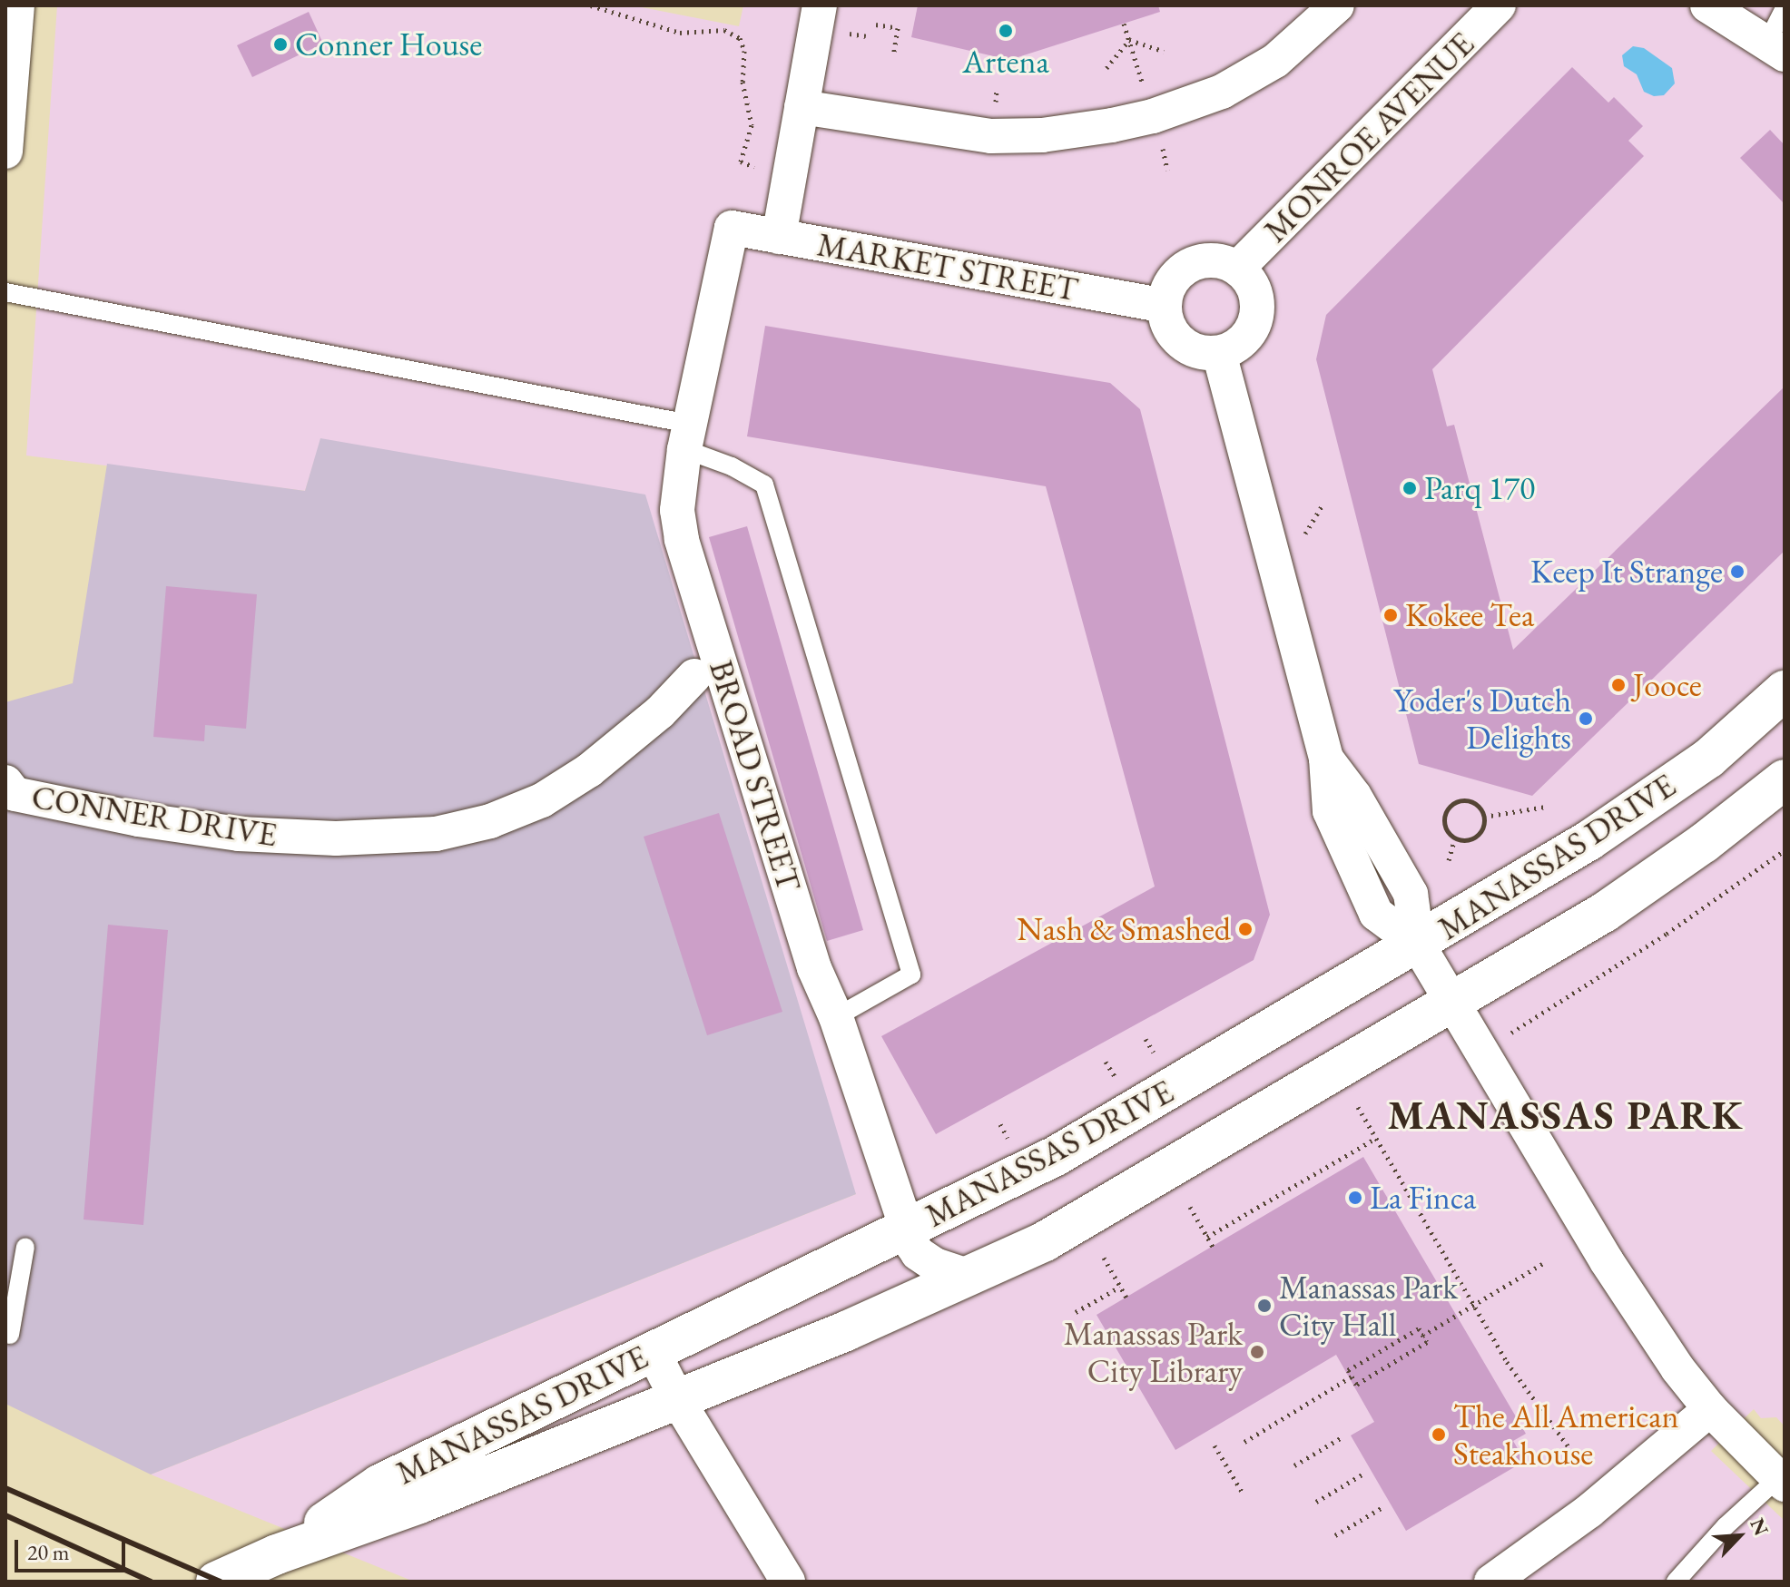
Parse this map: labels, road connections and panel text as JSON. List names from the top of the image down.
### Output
{
  "streets": {
    "main road": ["MANASSAS DRIVE"],
    "street": [
      "MONROE AVENUE",
      "MARKET STREET",
      "BROAD STREET",
      "CONNER DRIVE"
    ]
  },
  "crossings": [
    ["MONROE AVENUE", "MARKET STREET"],
    ["MARKET STREET", "BROAD STREET"],
    ["BROAD STREET", "MANASSAS DRIVE"]
  ],
  "districts": ["MANASSAS PARK"],
  "places": [
    "Artena",
    "Conner House",
    "Parq 170",
    "Keep It Strange",
    "Kokee Tea",
    "Jooce",
    "Yoder's Dutch Delights",
    "Nash & Smashed",
    "La Finca",
    "Manassas Park City Hall",
    "Manassas Park City Library",
    "The All American Steakhouse"
  ],
  "scale_bar": "20 m",
  "north": "top right"
}
